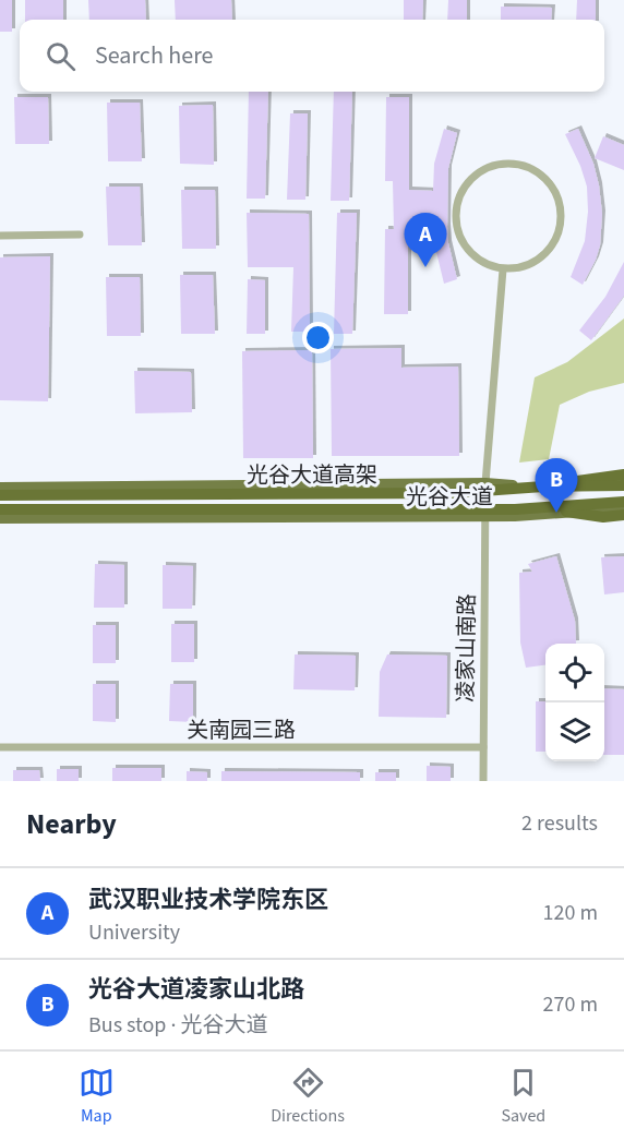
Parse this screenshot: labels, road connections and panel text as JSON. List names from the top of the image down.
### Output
{
  "streets": {
    "highway": ["光谷大道高架"],
    "main road": ["光谷大道"],
    "street": ["凌家山南路", "关南园三路"]
  },
  "crossings": [
    ["光谷大道高架", "光谷大道"],
    ["光谷大道", "凌家山南路"],
    ["凌家山南路", "关南园三路"]
  ],
  "page": {
    "search": "Search here",
    "pins": ["A", "B"],
    "heading": ["Nearby", "2 results"],
    "list": [
      {
        "mark": "A",
        "name": "武汉职业技术学院东区",
        "note": "University",
        "value": "120 m"
      },
      {
        "mark": "B",
        "name": "光谷大道凌家山北路",
        "note": "Bus stop · 光谷大道",
        "value": "270 m"
      }
    ],
    "nav": ["Map", "Directions", "Saved"]
  }
}
